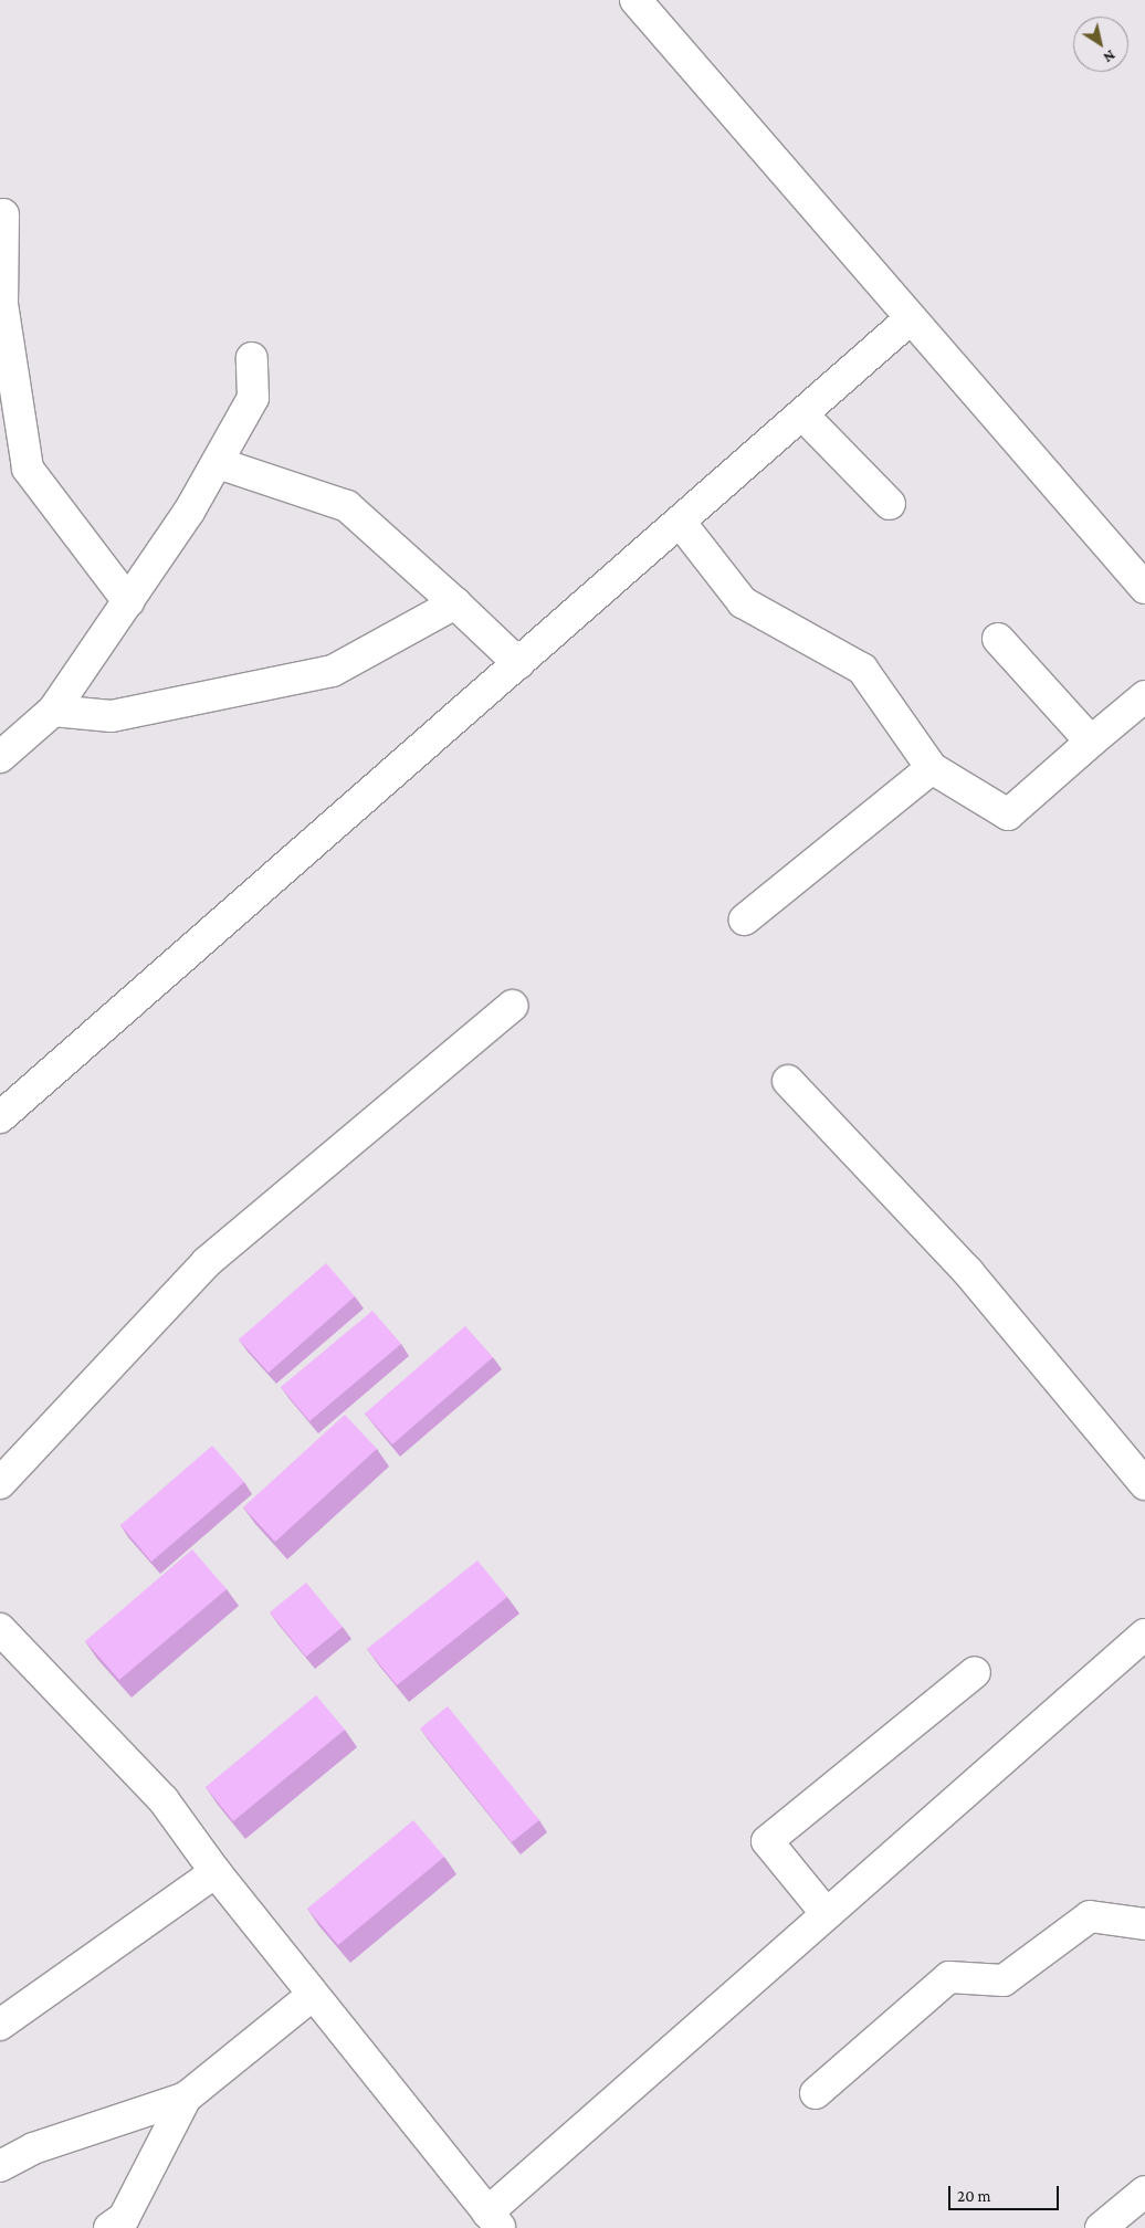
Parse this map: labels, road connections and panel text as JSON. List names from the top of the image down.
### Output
{
  "scale_bar": "20 m",
  "north": "bottom right"
}
